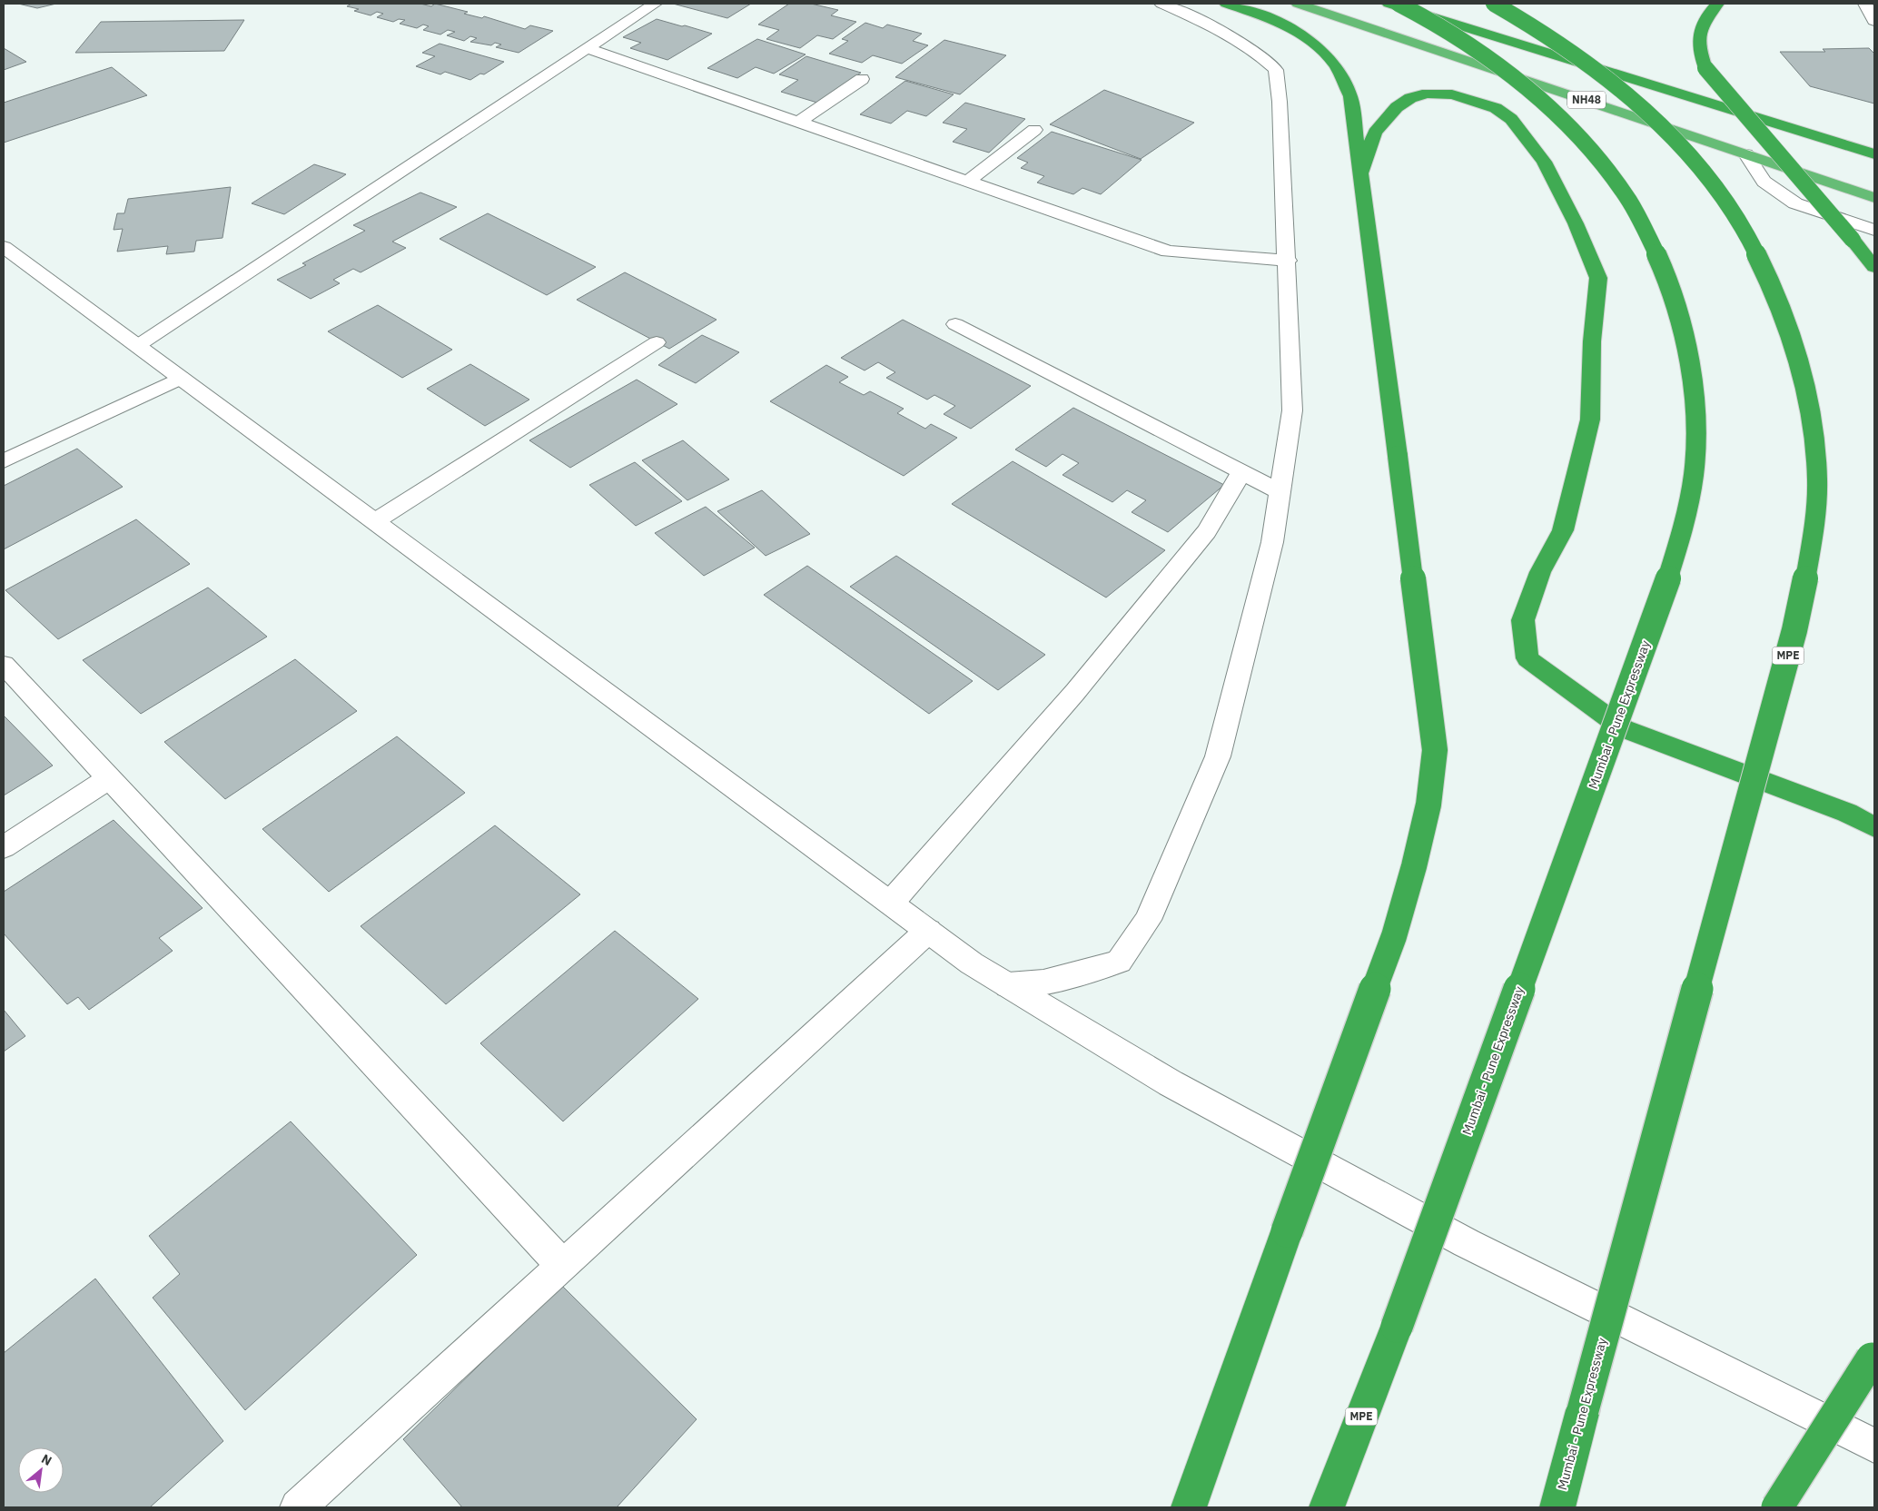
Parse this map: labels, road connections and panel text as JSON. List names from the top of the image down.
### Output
{
  "streets": {
    "highway": ["NH48", "MPE", "Mumbai - Pune Expressway"]
  },
  "north": "top right"
}
